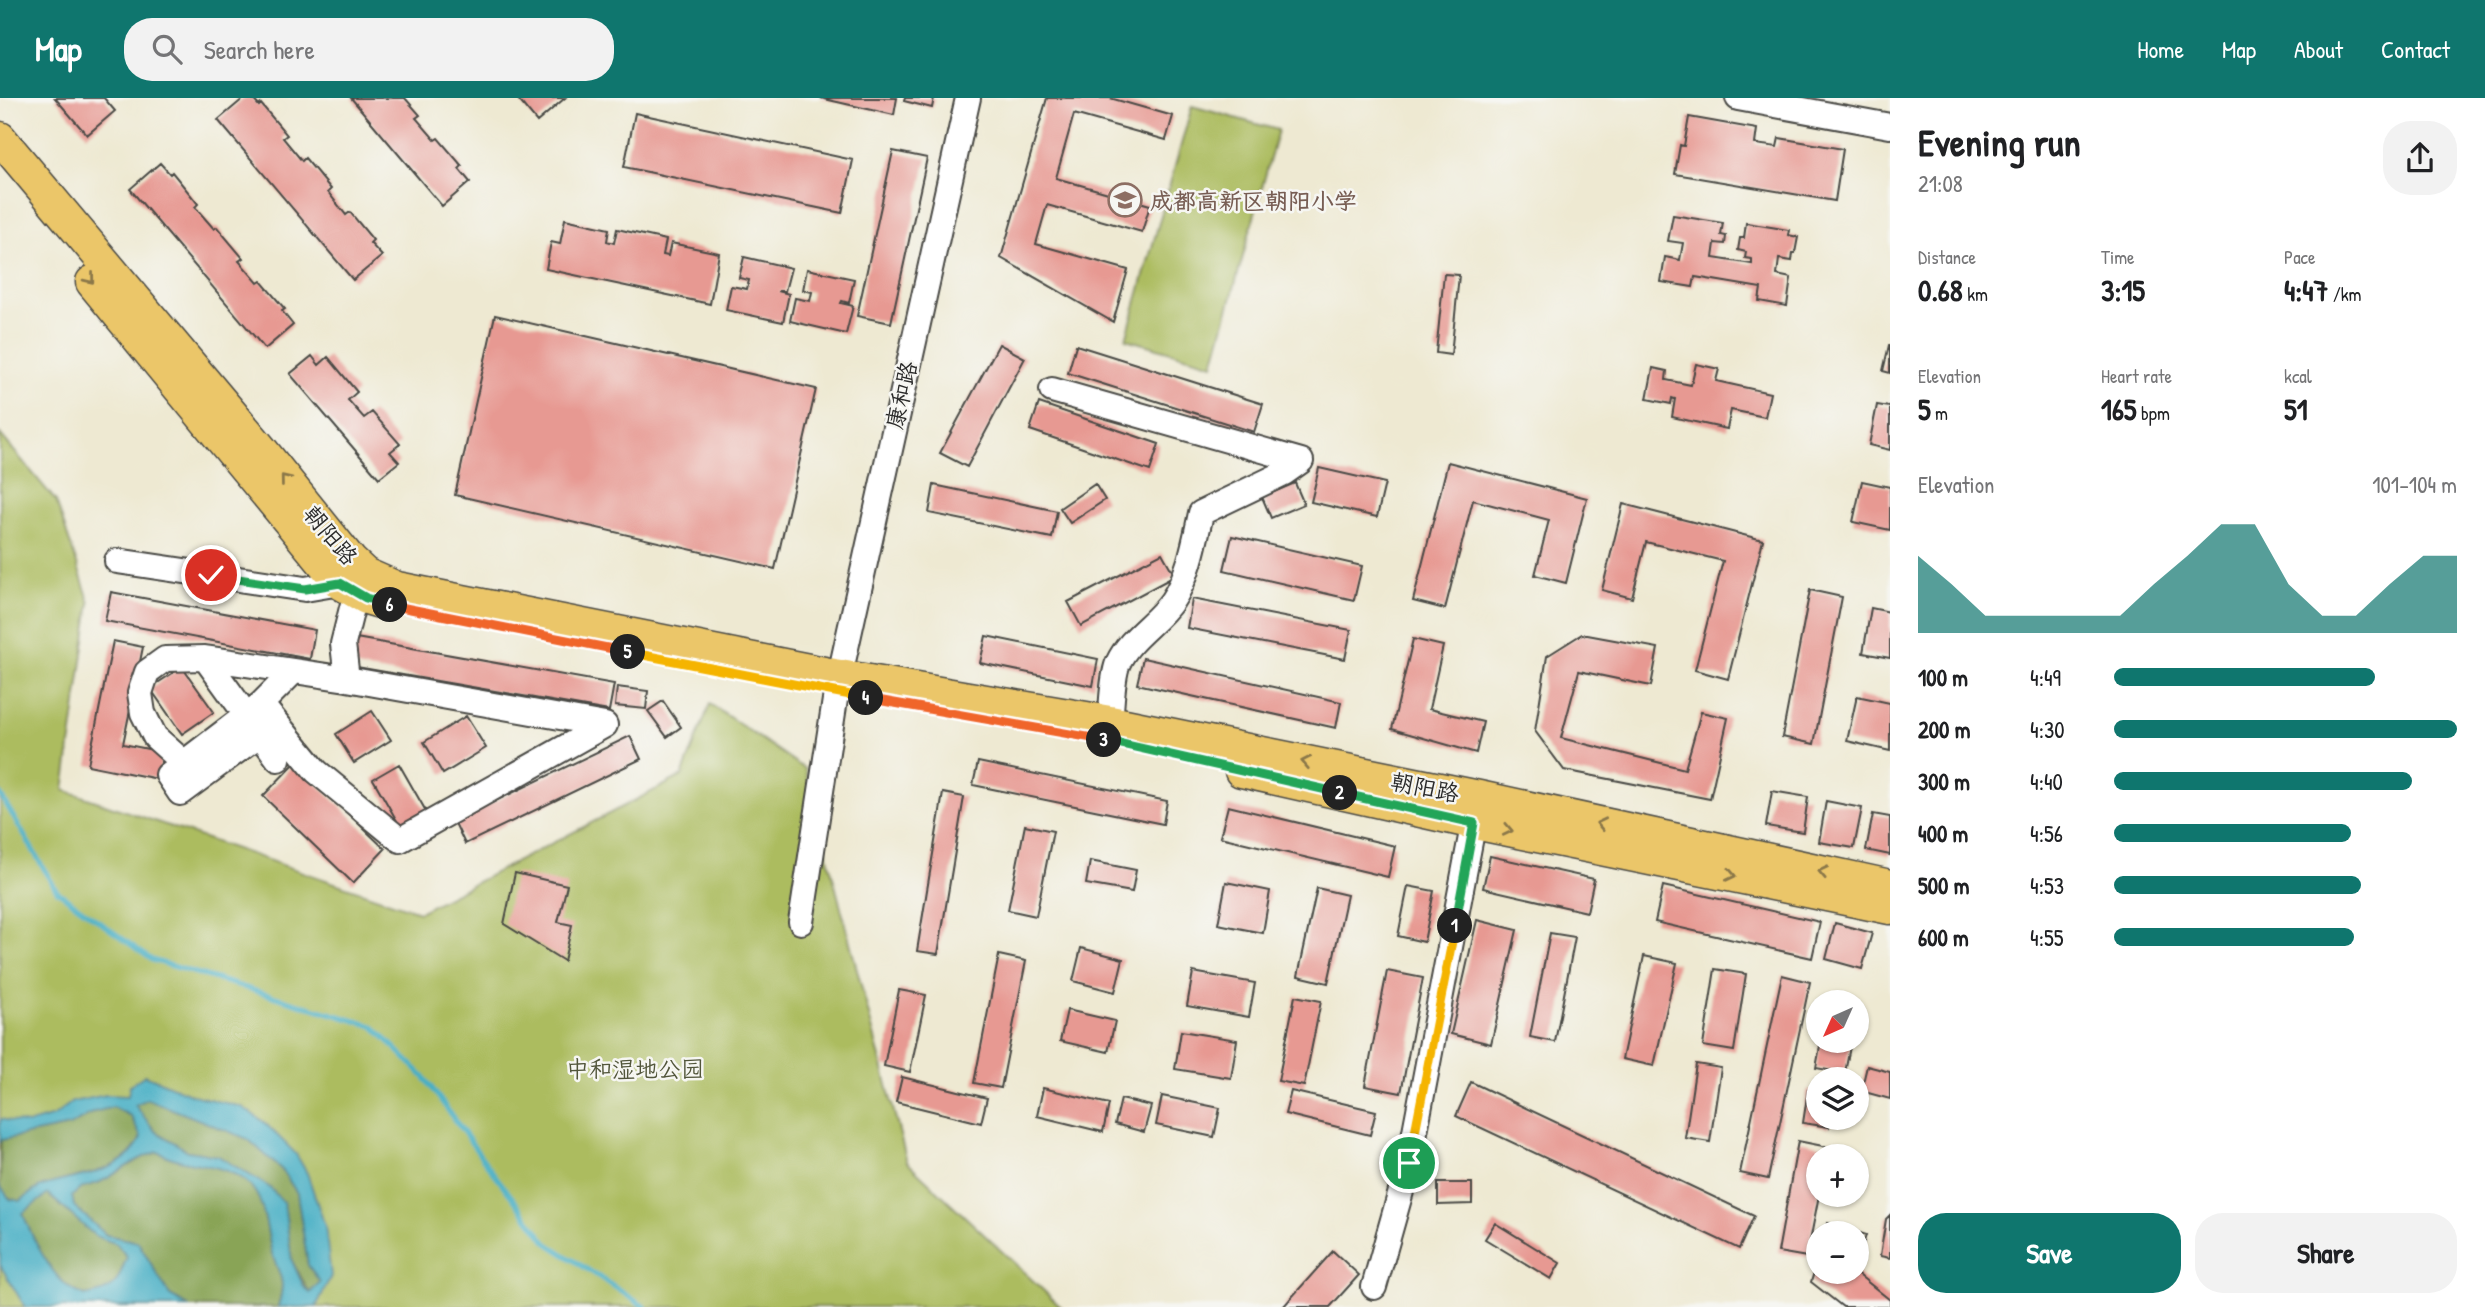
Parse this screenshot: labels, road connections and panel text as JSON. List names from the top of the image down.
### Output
{
  "streets": {
    "main road": ["朝阳路"],
    "street": ["康和路"]
  },
  "crossings": [
    ["康和路", "朝阳路"]
  ],
  "parks": ["中和湿地公园"],
  "places": {
    "school or university": ["成都高新区朝阳小学"]
  },
  "north": "bottom left",
  "page": {
    "header": "Map",
    "search": "Search here",
    "nav": [
      "Home",
      "Map",
      "About",
      "Contact"
    ],
    "heading": ["Evening run", "21:08"],
    "stats": [
      ["Distance", "0.68 km"],
      ["Time", "3:15"],
      ["Pace", "4:47 /km"],
      ["Elevation", "5 m"],
      ["Heart rate", "165 bpm"],
      ["kcal", "51"]
    ],
    "chart": ["Elevation", "101–104 m"],
    "pins": [
      "6",
      "5",
      "4",
      "3",
      "2",
      "1"
    ],
    "list": [
      {
        "name": "100 m",
        "note": "4:49"
      },
      {
        "name": "200 m",
        "note": "4:30"
      },
      {
        "name": "300 m",
        "note": "4:40"
      },
      {
        "name": "400 m",
        "note": "4:56"
      },
      {
        "name": "500 m",
        "note": "4:53"
      },
      {
        "name": "600 m",
        "note": "4:55"
      }
    ],
    "map_buttons": ["+", "−"],
    "buttons": ["Save", "Share"]
  }
}
